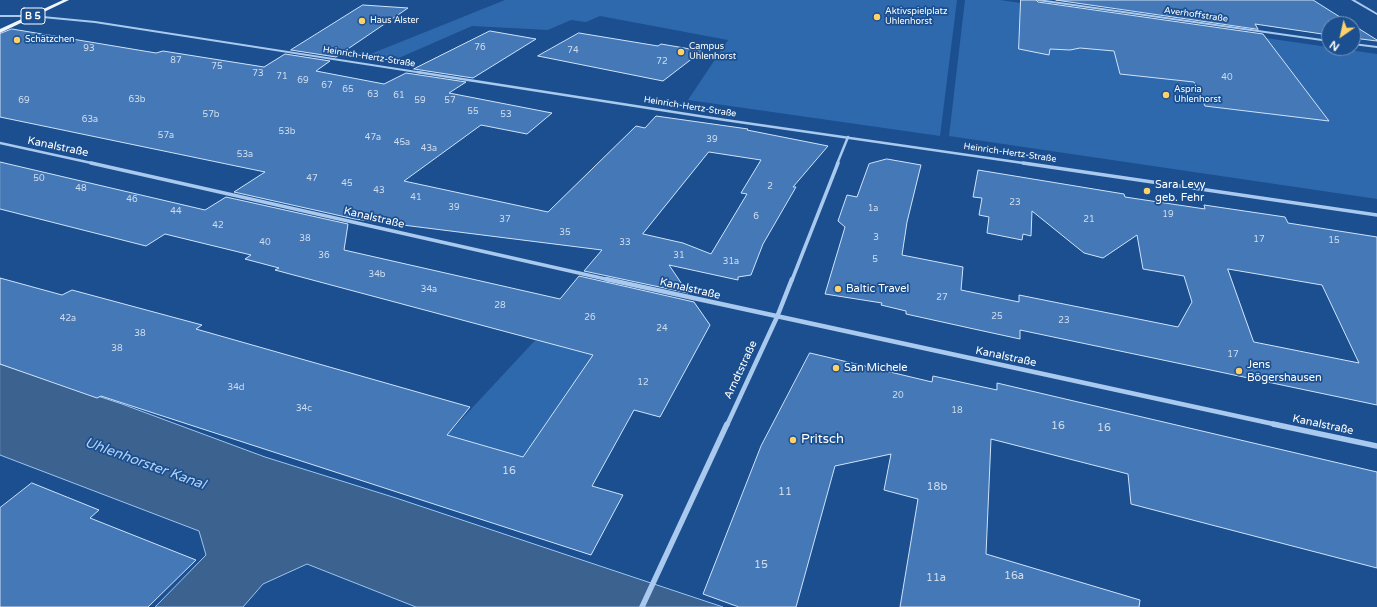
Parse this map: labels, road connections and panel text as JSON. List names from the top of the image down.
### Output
{
  "streets": {
    "main road": ["B 5"],
    "street": [
      "Averhoffstraße",
      "Heinrich-Hertz-Straße",
      "Kanalstraße",
      "Arndtstraße"
    ]
  },
  "crossings": [
    ["B 5", "Heinrich-Hertz-Straße"],
    ["Heinrich-Hertz-Straße", "Arndtstraße"],
    ["Kanalstraße", "Arndtstraße"]
  ],
  "water": ["Uhlenhorster Kanal"],
  "places": [
    "Aktivspielplatz Uhlenhorst",
    "Haus Alster",
    "Schätzchen",
    "Campus Uhlenhorst",
    "Aspria Uhlenhorst",
    "Sara Levy geb. Fehr",
    "Baltic Travel",
    "San Michele",
    "Jens Bögershausen",
    "Pritsch"
  ],
  "house_numbers": [
    "76",
    "93",
    "74",
    "87",
    "72",
    "75",
    "73",
    "71",
    "40",
    "69",
    "67",
    "65",
    "63",
    "61",
    "63b",
    "69",
    "59",
    "57",
    "55",
    "57b",
    "53",
    "63a",
    "53b",
    "57a",
    "47a",
    "39",
    "45a",
    "43a",
    "53a",
    "50",
    "47",
    "45",
    "2",
    "48",
    "43",
    "41",
    "46",
    "23",
    "39",
    "1a",
    "44",
    "19",
    "6",
    "37",
    "21",
    "42",
    "35",
    "3",
    "38",
    "17",
    "15",
    "40",
    "33",
    "36",
    "31",
    "5",
    "31a",
    "34b",
    "34a",
    "27",
    "28",
    "25",
    "26",
    "42a",
    "23",
    "24",
    "38",
    "38",
    "17",
    "12",
    "34d",
    "20",
    "34c",
    "18",
    "16",
    "16",
    "16",
    "18b",
    "11",
    "15",
    "16a",
    "11a"
  ],
  "north": "bottom left"
}
